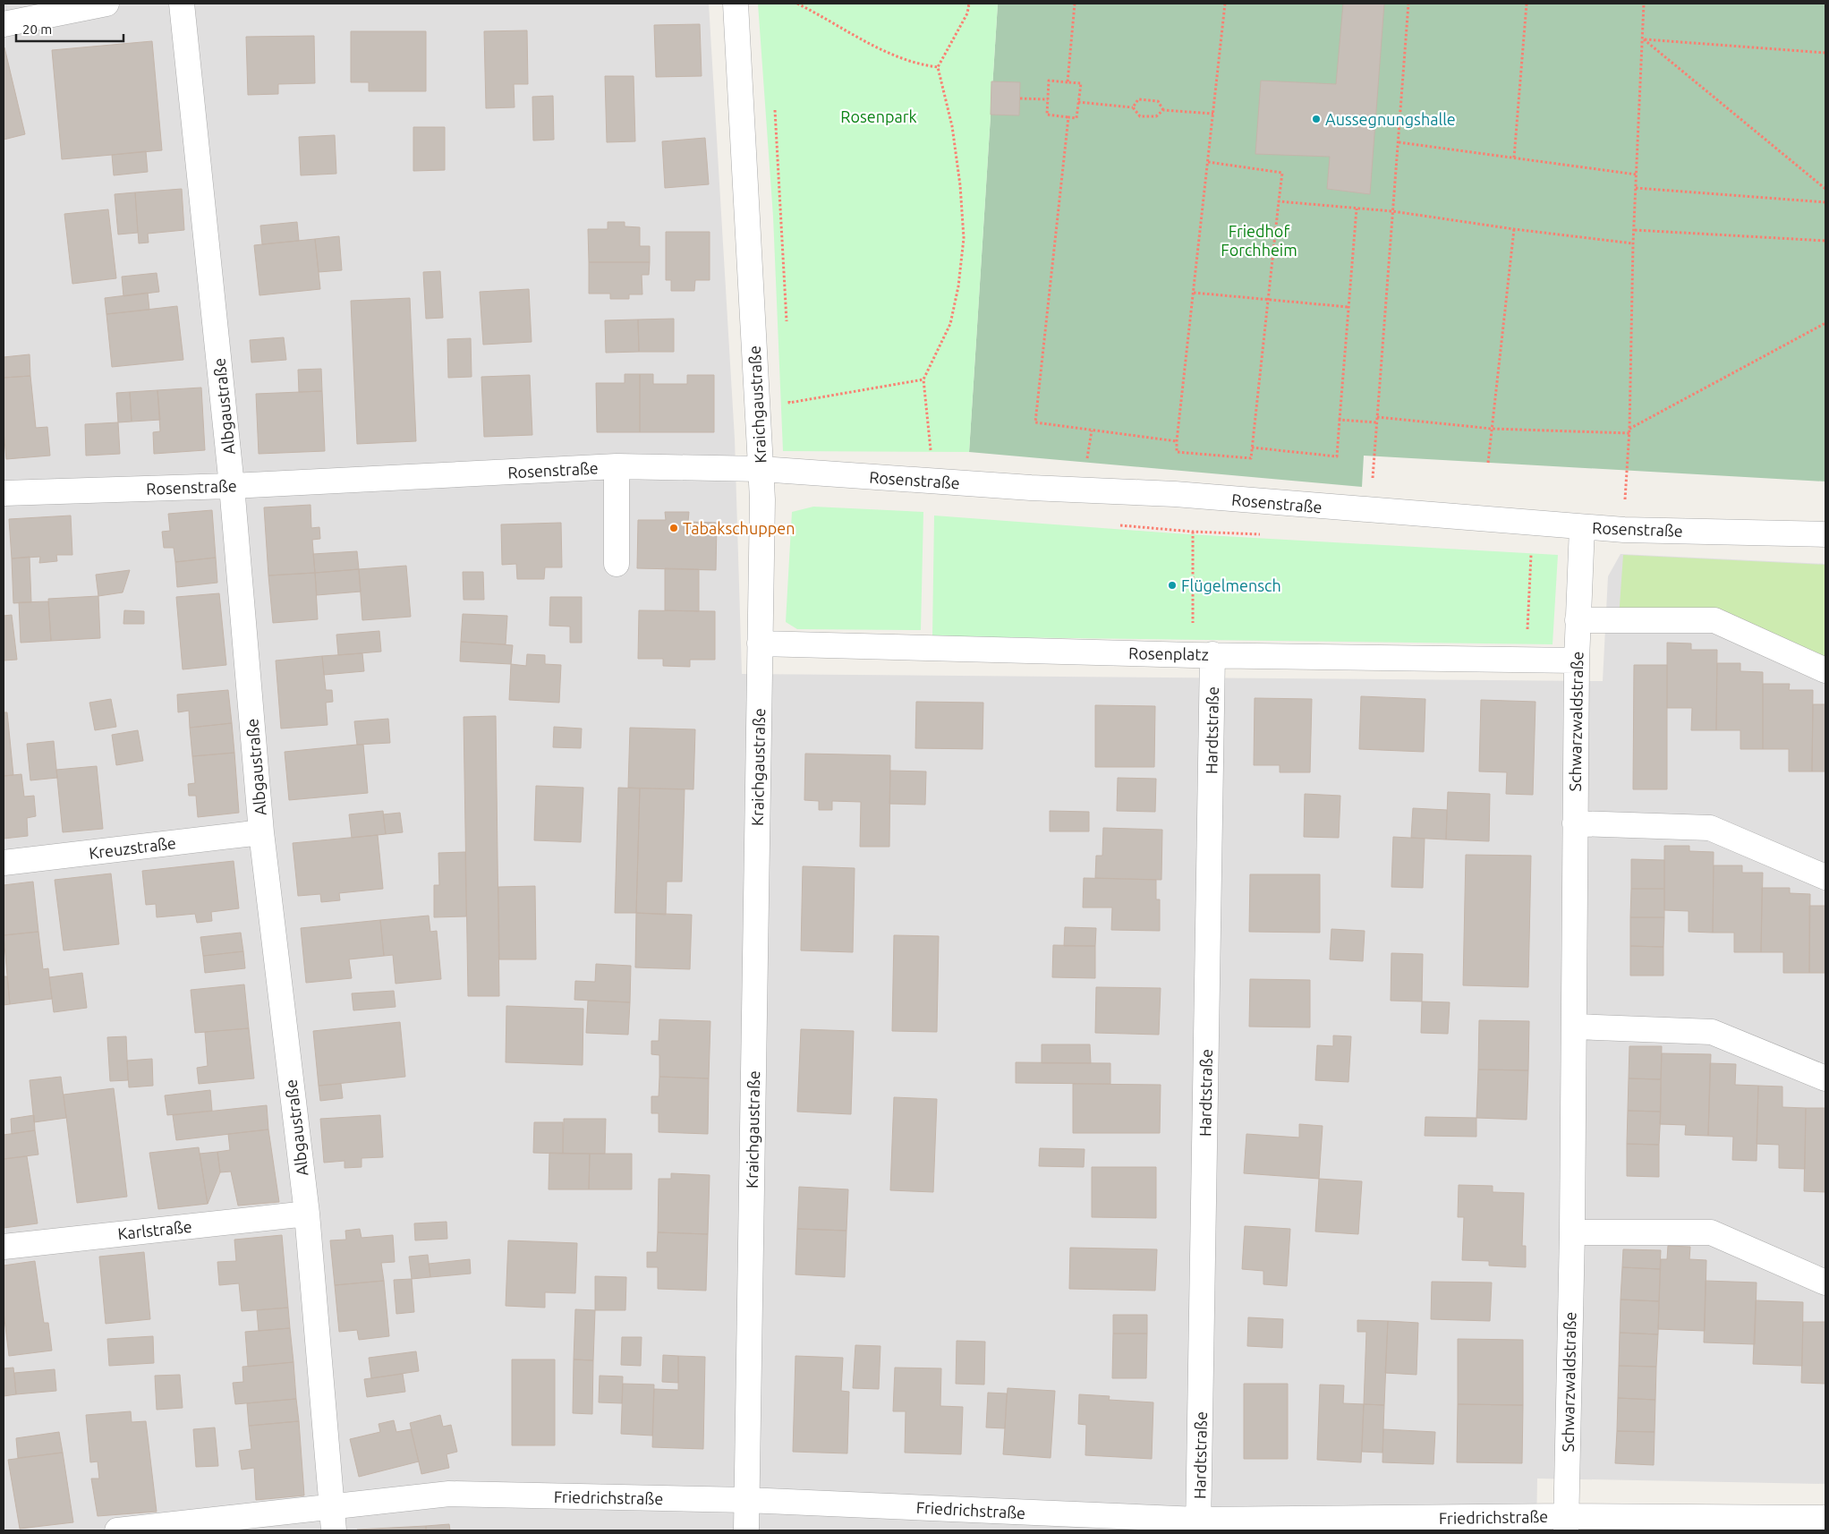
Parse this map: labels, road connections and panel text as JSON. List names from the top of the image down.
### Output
{
  "streets": {
    "street": [
      "Kraichgaustraße",
      "Albgaustraße",
      "Rosenstraße",
      "Rosenplatz",
      "Schwarzwaldstraße",
      "Hardtstraße",
      "Kreuzstraße",
      "Karlstraße",
      "Friedrichstraße"
    ]
  },
  "crossings": [
    ["Kraichgaustraße", "Rosenstraße"],
    ["Kraichgaustraße", "Rosenplatz"],
    ["Kraichgaustraße", "Friedrichstraße"],
    ["Albgaustraße", "Rosenstraße"],
    ["Albgaustraße", "Kreuzstraße"],
    ["Albgaustraße", "Karlstraße"],
    ["Albgaustraße", "Friedrichstraße"],
    ["Rosenstraße", "Schwarzwaldstraße"],
    ["Rosenplatz", "Schwarzwaldstraße"],
    ["Rosenplatz", "Hardtstraße"],
    ["Schwarzwaldstraße", "Friedrichstraße"],
    ["Hardtstraße", "Friedrichstraße"]
  ],
  "parks": ["Rosenpark", "Friedhof Forchheim"],
  "places": ["Aussegnungshalle", "Tabakschuppen", "Flügelmensch"],
  "scale_bar": "20 m"
}
